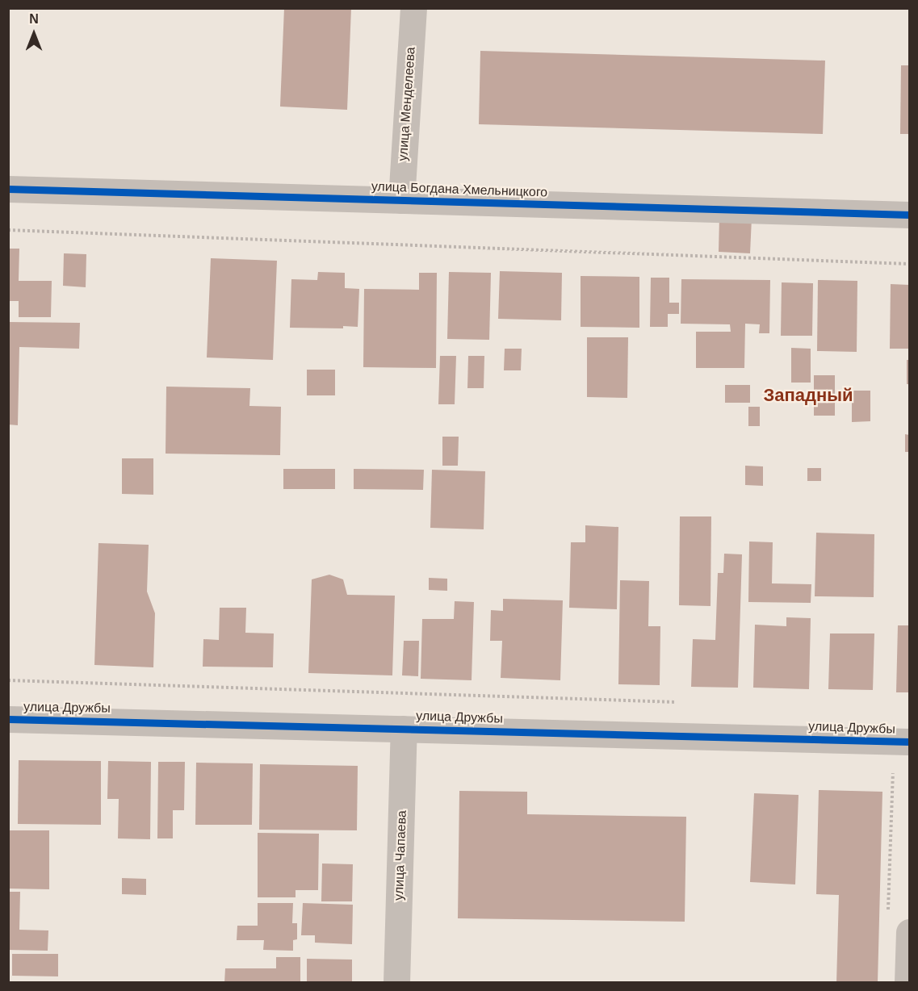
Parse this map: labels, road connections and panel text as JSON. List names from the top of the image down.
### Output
{
  "streets": {
    "street": [
      "улица Менделеева",
      "улица Богдана Хмельницкого",
      "улица Дружбы",
      "улица Чапаева"
    ]
  },
  "crossings": [
    ["улица Менделеева", "улица Богдана Хмельницкого"],
    ["улица Дружбы", "улица Чапаева"]
  ],
  "districts": ["Западный"],
  "north": "top"
}
